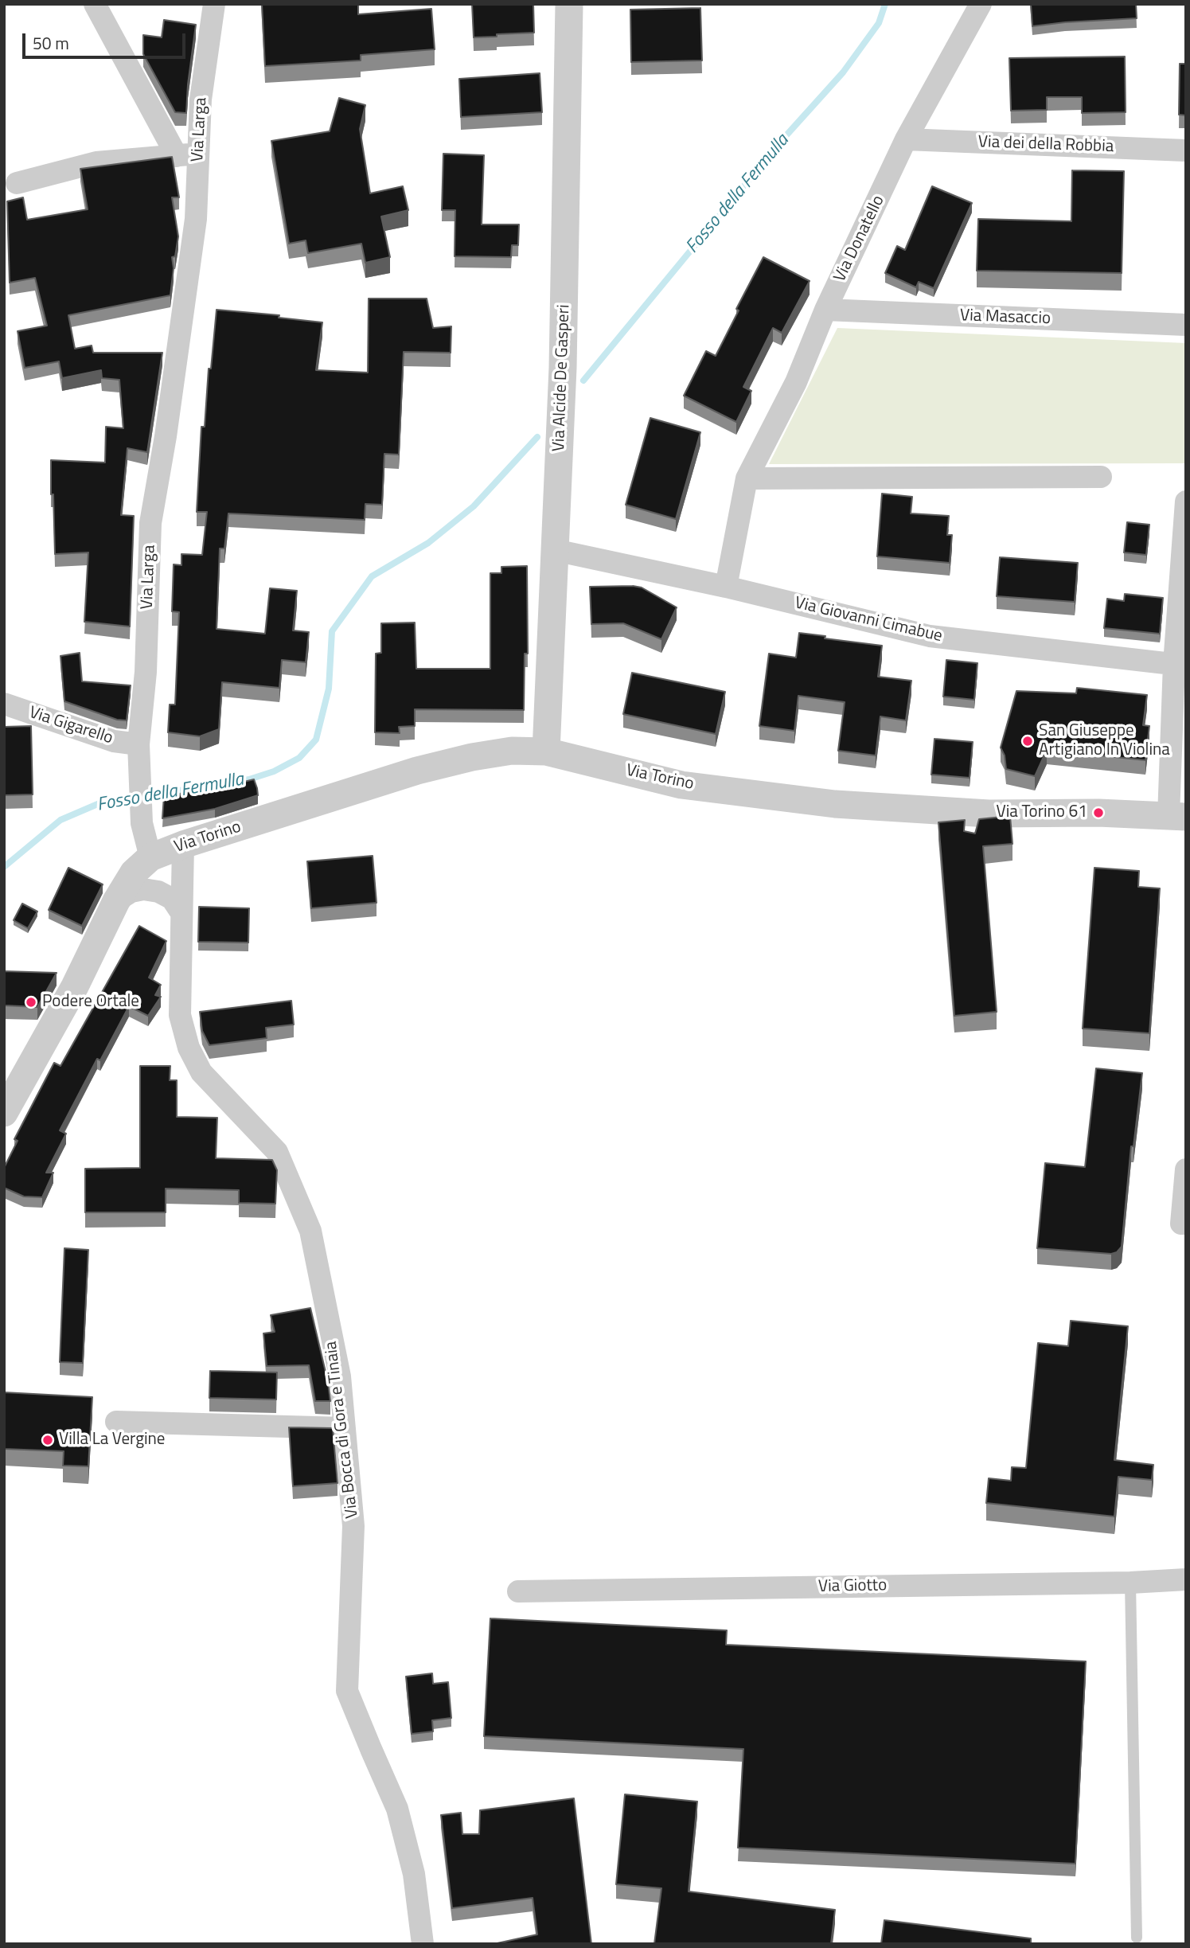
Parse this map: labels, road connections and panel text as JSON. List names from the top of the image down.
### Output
{
  "streets": {
    "street": [
      "Via Larga",
      "Via dei della Robbia",
      "Via Donatello",
      "Via Masaccio",
      "Via Alcide De Gasperi",
      "Via Giovanni Cimabue",
      "Via Gigarello",
      "Via Torino",
      "Via Bocca di Gora e Tinaia",
      "Via Giotto"
    ]
  },
  "crossings": [
    ["Via Larga", "Via Gigarello"],
    ["Via Larga", "Via Torino"],
    ["Via dei della Robbia", "Via Donatello"],
    ["Via Donatello", "Via Masaccio"],
    ["Via Donatello", "Via Giovanni Cimabue"],
    ["Via Alcide De Gasperi", "Via Giovanni Cimabue"],
    ["Via Alcide De Gasperi", "Via Torino"],
    ["Via Torino", "Via Bocca di Gora e Tinaia"]
  ],
  "water": ["Fosso della Fermulla"],
  "places": [
    "San Giuseppe Artigiano In Violina",
    "Via Torino 61",
    "Podere Ortale",
    "Villa La Vergine"
  ],
  "scale_bar": "50 m"
}
